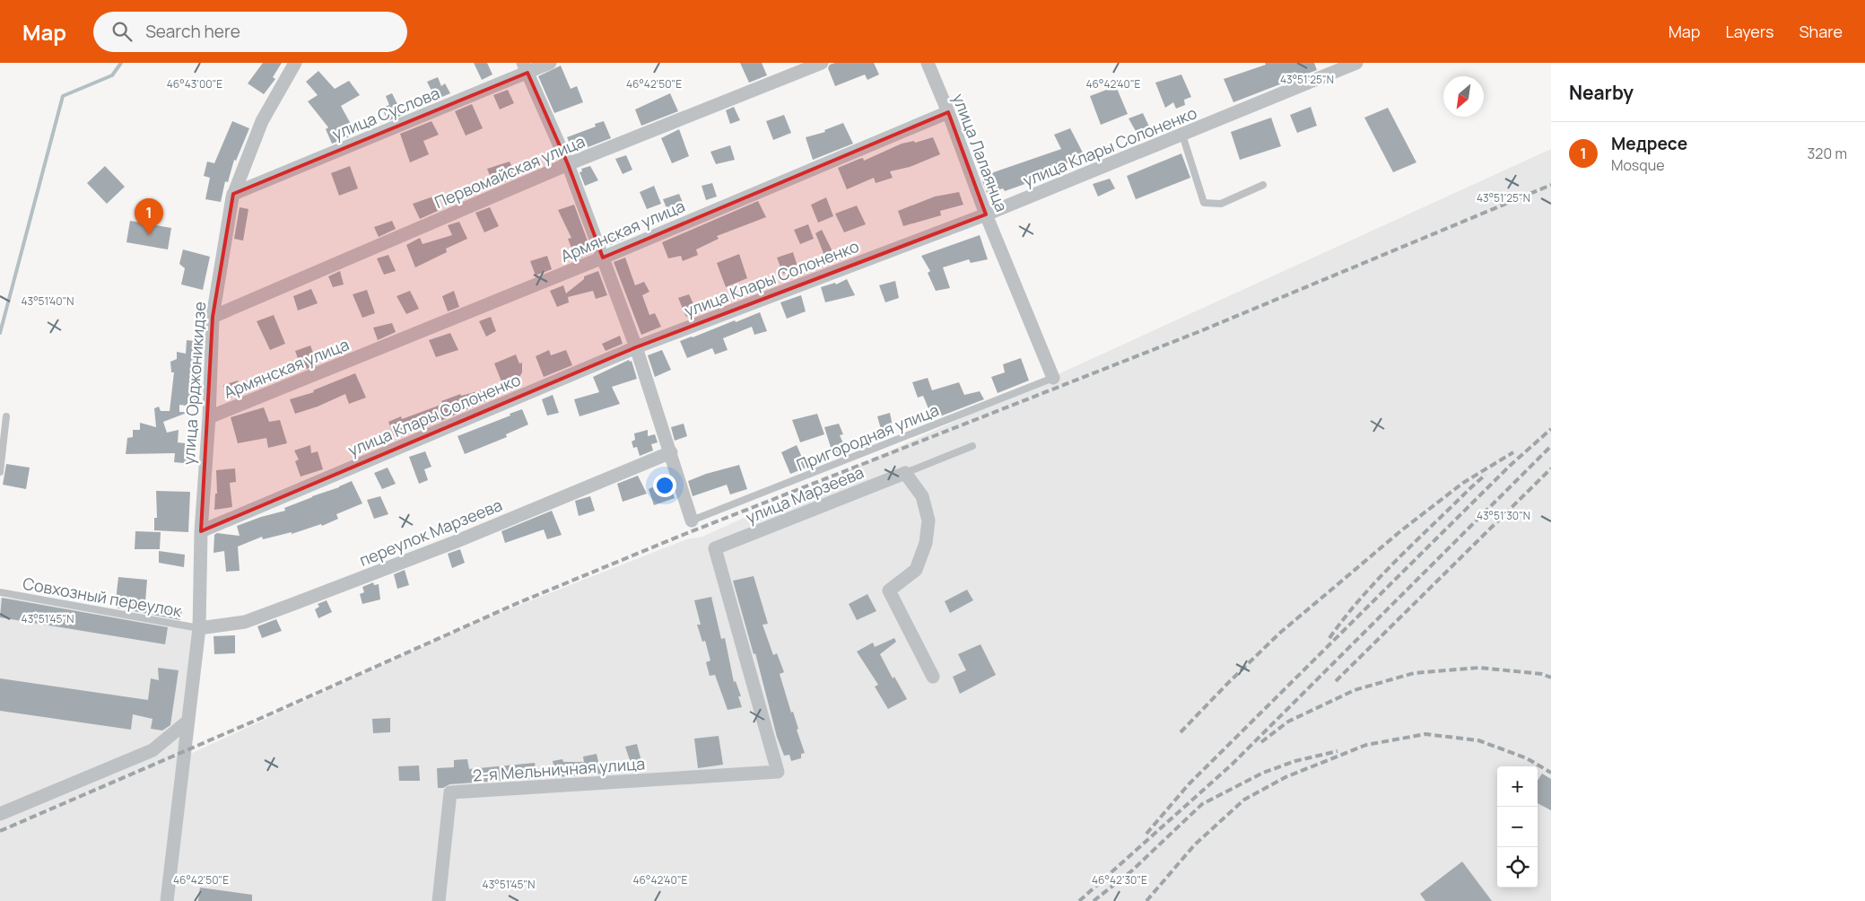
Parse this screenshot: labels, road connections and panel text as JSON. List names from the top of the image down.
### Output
{
  "streets": {
    "street": [
      "улица Суслова",
      "улица Клары Солоненко",
      "улица Лалаянца",
      "Первомайская улица",
      "Армянская улица",
      "улица Орджоникидзе",
      "улица Марзеева",
      "переулок Марзеева",
      "2-я Мельничная улица"
    ],
    "lane": ["Пригородная улица", "Совхозный переулок"]
  },
  "crossings": [
    ["улица Суслова", "улица Орджоникидзе"],
    ["улица Клары Солоненко", "улица Лалаянца"],
    ["улица Клары Солоненко", "улица Орджоникидзе"],
    ["улица Лалаянца", "Армянская улица"],
    ["улица Лалаянца", "Пригородная улица"],
    ["Первомайская улица", "улица Орджоникидзе"],
    ["Армянская улица", "улица Орджоникидзе"],
    ["улица Орджоникидзе", "переулок Марзеева"],
    ["улица Орджоникидзе", "Совхозный переулок"],
    ["улица Марзеева", "2-я Мельничная улица"],
    ["переулок Марзеева", "Совхозный переулок"]
  ],
  "north": "bottom left",
  "page": {
    "header": "Map",
    "search": "Search here",
    "nav": ["Map", "Layers", "Share"],
    "heading": "Nearby",
    "list": [
      {
        "mark": "1",
        "name": "Медресе",
        "note": "Mosque",
        "value": "320 m"
      }
    ],
    "pins": "1",
    "map_buttons": ["+", "−"]
  },
  "coordinates": [
    "43°51'25\"N",
    "46°43'00\"E",
    "46°42'50\"E",
    "46°42'40\"E",
    "43°51'40\"N",
    "43°51'30\"N",
    "43°51'45\"N",
    "46°42'30\"E"
  ]
}
